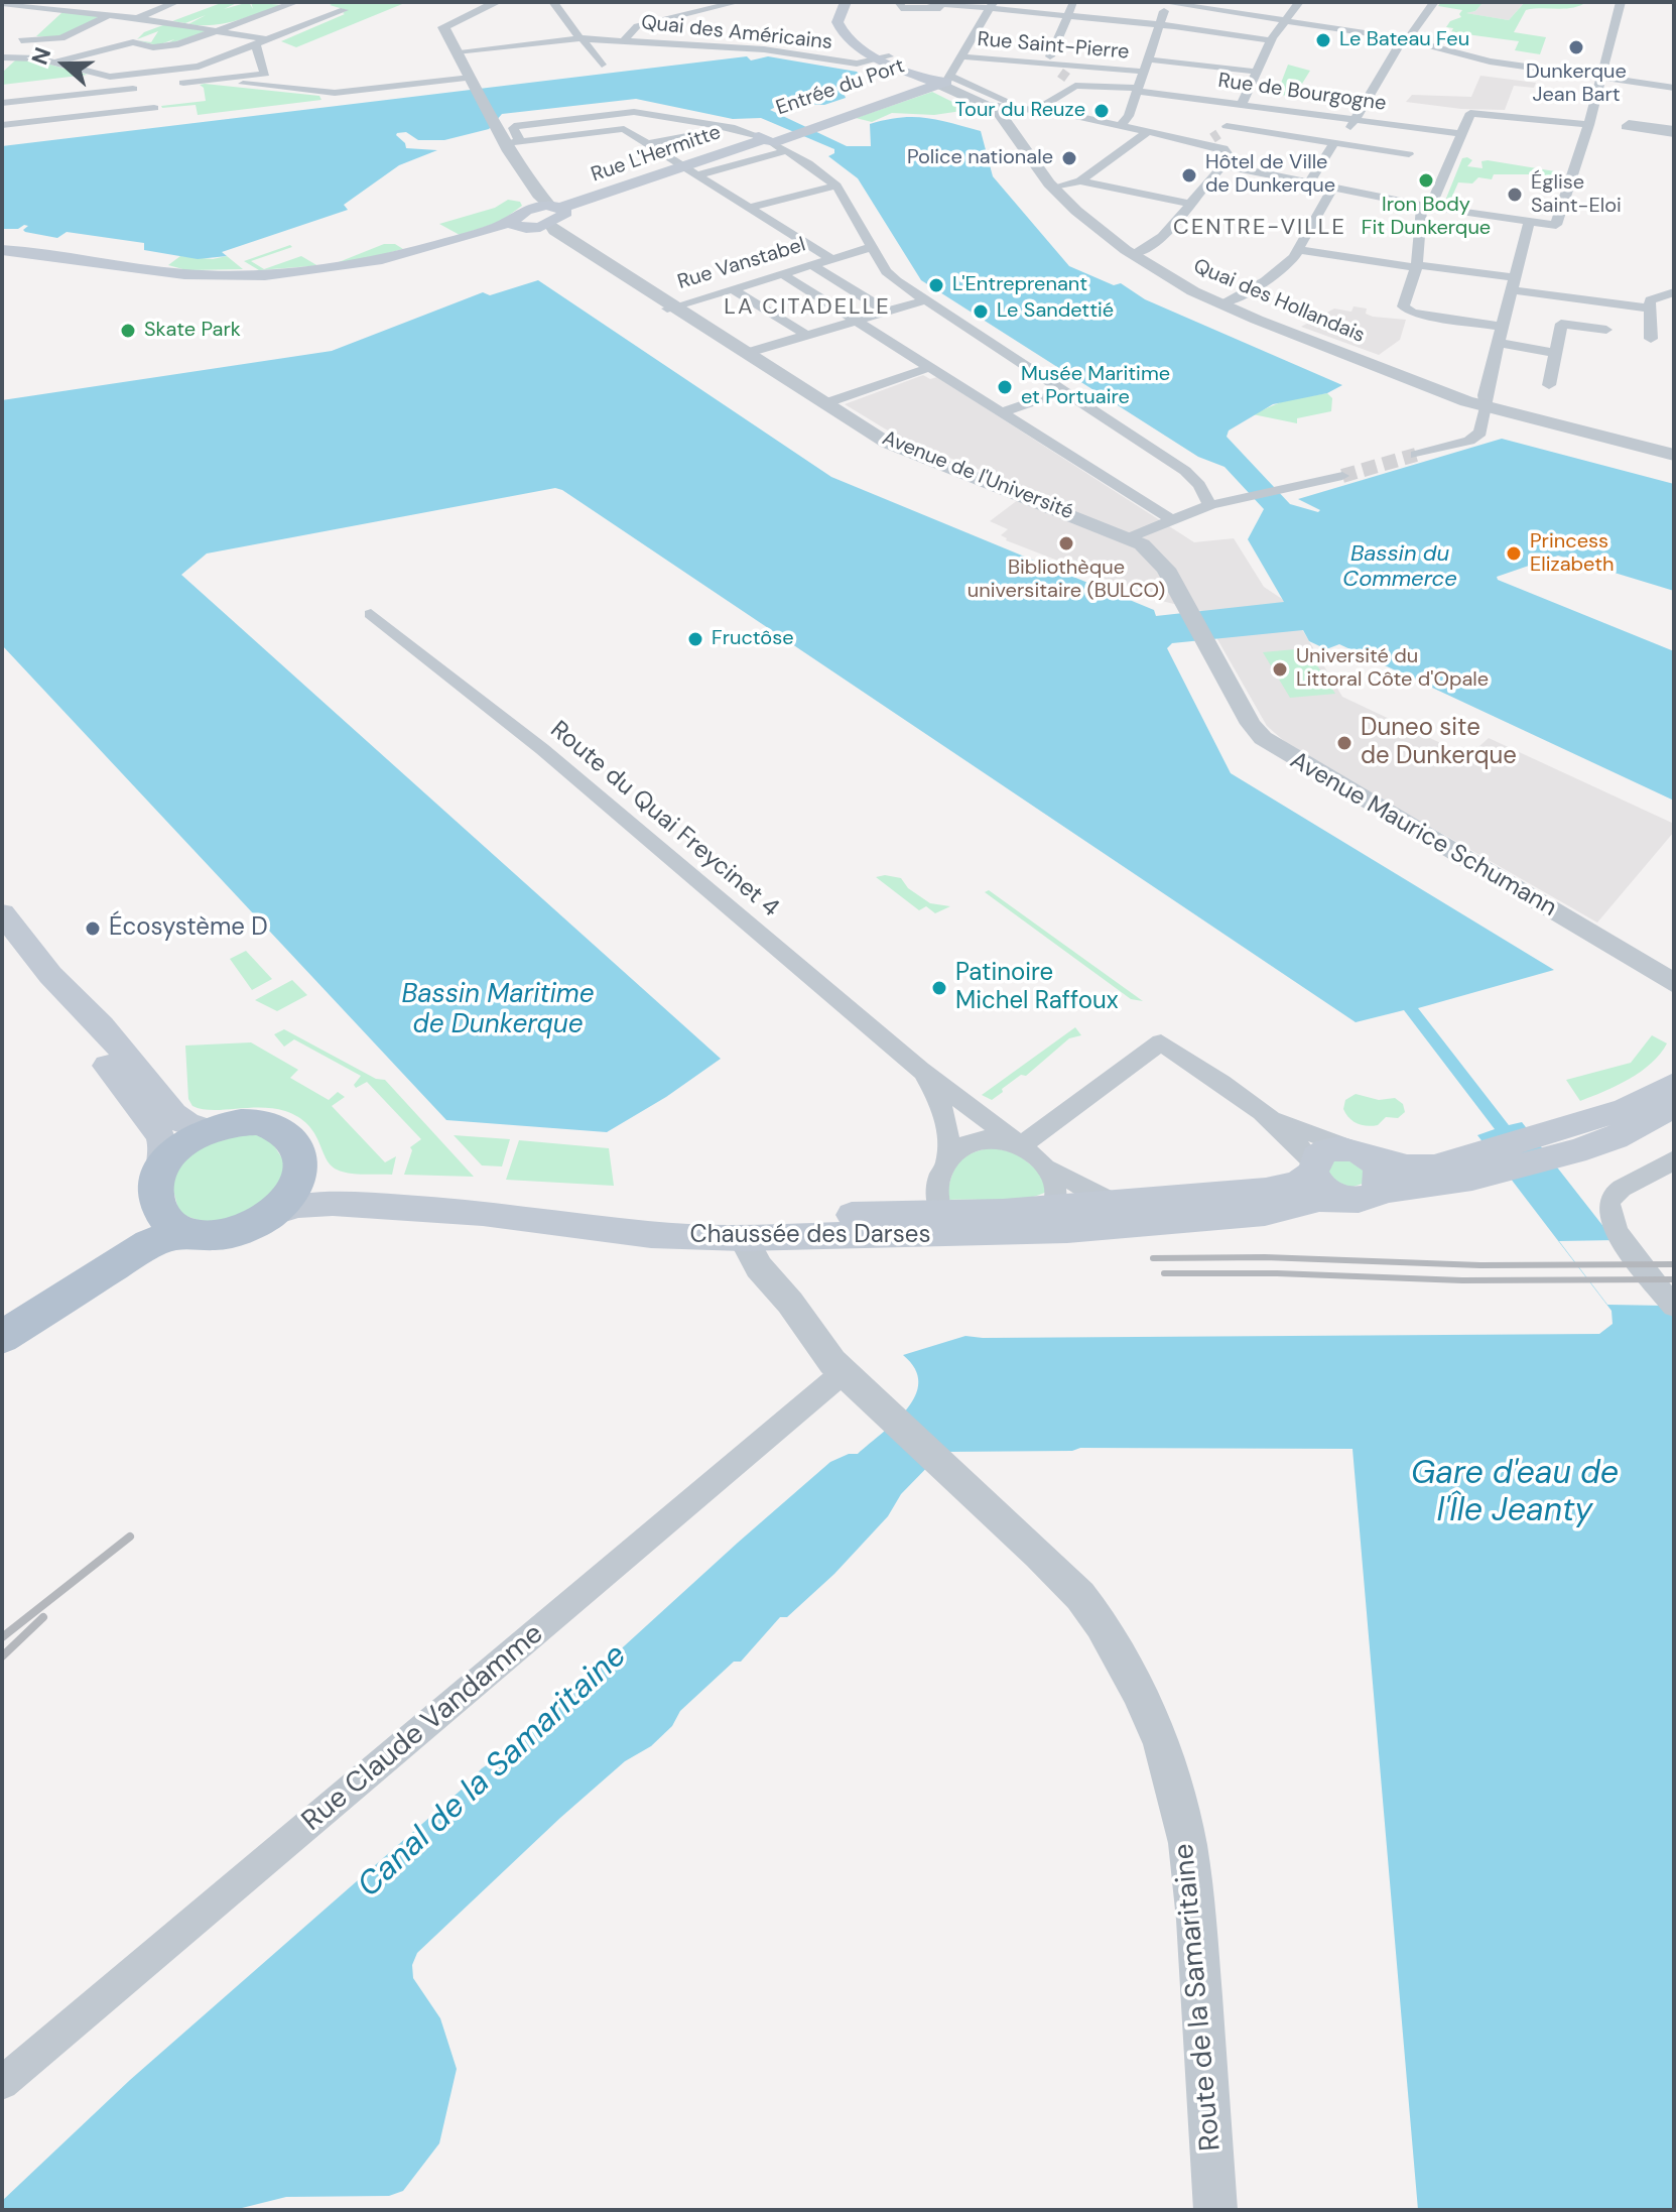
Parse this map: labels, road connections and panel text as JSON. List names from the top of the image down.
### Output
{
  "streets": {
    "main road": ["Entrée du Port", "Rue L'Hermitte", "Chaussée des Darses"],
    "street": [
      "Quai des Américains",
      "Rue Saint-Pierre",
      "Rue de Bourgogne",
      "Rue Vanstabel",
      "Quai des Hollandais",
      "Avenue de l'Université",
      "Route du Quai Freycinet 4",
      "Avenue Maurice Schumann",
      "Rue Claude Vandamme",
      "Route de la Samaritaine"
    ]
  },
  "crossings": [
    ["Entrée du Port", "Rue L'Hermitte"],
    ["Rue Vanstabel", "Avenue de l'Université"],
    ["Avenue de l'Université", "Avenue Maurice Schumann"],
    ["Route du Quai Freycinet 4", "Chaussée des Darses"],
    ["Rue Claude Vandamme", "Route de la Samaritaine"]
  ],
  "districts": ["CENTRE-VILLE", "LA CITADELLE"],
  "water": [
    "Bassin du Commerce",
    "Bassin Maritime de Dunkerque",
    "Gare d'eau de l'Île Jeanty",
    "Canal de la Samaritaine"
  ],
  "places": [
    "Le Bateau Feu",
    "Dunkerque Jean Bart",
    "Tour du Reuze",
    "Police nationale",
    "Hôtel de Ville de Dunkerque",
    "Iron Body Fit Dunkerque",
    "Église Saint-Eloi",
    "L'Entreprenant",
    "Le Sandettié",
    "Skate Park",
    "Musée Maritime et Portuaire",
    "Bibliothèque universitaire (BULCO)",
    "Princess Elizabeth",
    "Fructôse",
    "Université du Littoral Côte d'Opale",
    "Duneo site de Dunkerque",
    "Écosystème D",
    "Patinoire Michel Raffoux"
  ],
  "north": "left"
}
